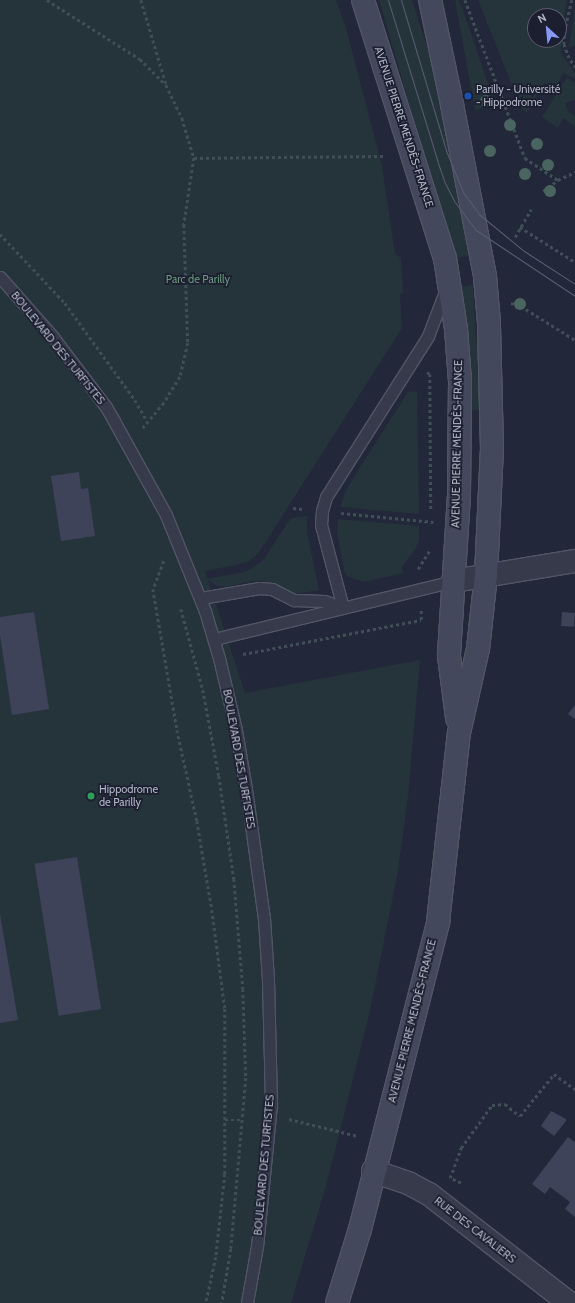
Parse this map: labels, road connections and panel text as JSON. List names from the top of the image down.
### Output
{
  "streets": {
    "main road": ["AVENUE PIERRE MENDÈS-FRANCE"],
    "street": ["RUE DES CAVALIERS"],
    "lane": ["BOULEVARD DES TURFISTES"]
  },
  "crossings": [
    ["AVENUE PIERRE MENDÈS-FRANCE", "RUE DES CAVALIERS"]
  ],
  "parks": ["Parc de Parilly"],
  "places": ["Parilly - Université - Hippodrome", "Hippodrome de Parilly"],
  "north": "top left"
}
